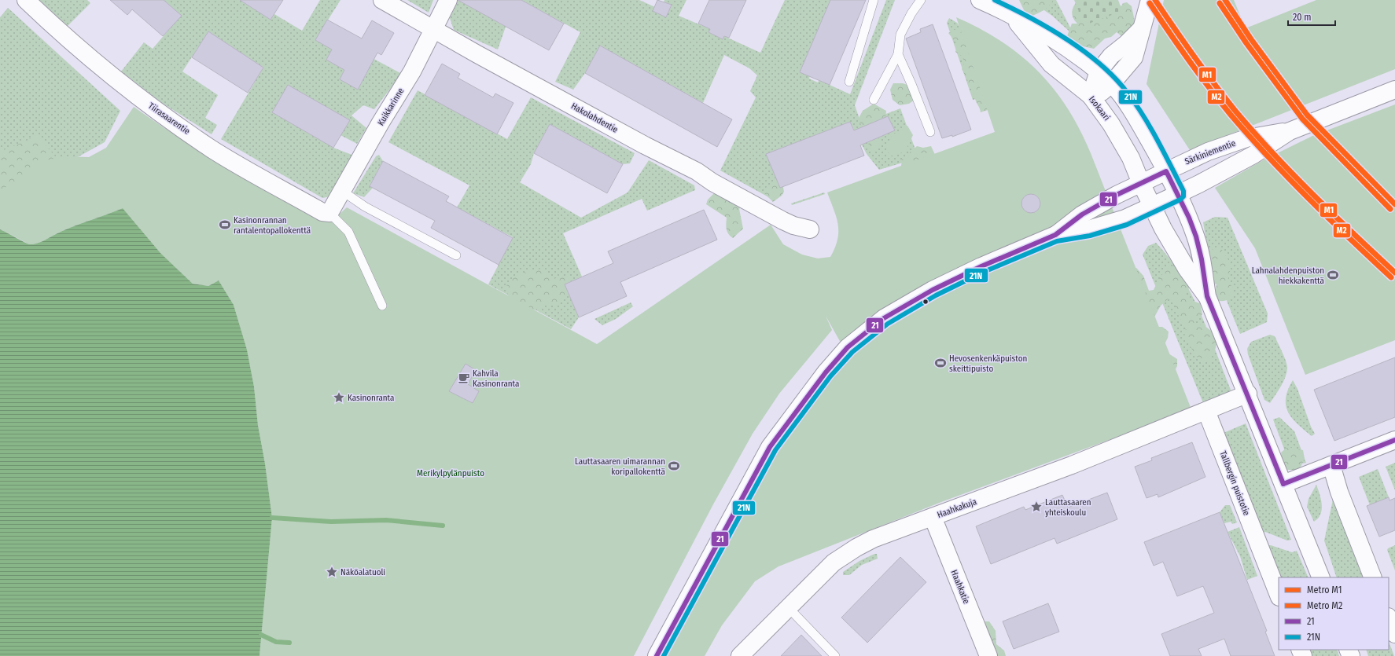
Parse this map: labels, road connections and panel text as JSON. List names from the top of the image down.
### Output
{
  "streets": {
    "street": [
      "Kuikkarinne",
      "Isokaari",
      "Hakolahdentie",
      "Tiirasaarentie",
      "Särkiniementie",
      "Tallbergin puistotie",
      "Haahkakuja",
      "Haahkatie"
    ]
  },
  "crossings": [
    ["Kuikkarinne", "Hakolahdentie"],
    ["Kuikkarinne", "Tiirasaarentie"],
    ["Isokaari", "Särkiniementie"],
    ["Tallbergin puistotie", "Haahkakuja"],
    ["Haahkakuja", "Haahkatie"]
  ],
  "parks": ["Merikylpylänpuisto"],
  "places": {
    "sports": [
      "Kasinonrannan rantalentopallokenttä",
      "Lahnalahdenpuiston hiekkakenttä",
      "Hevosenkenkäpuiston skeittipuisto",
      "Lauttasaaren uimarannan koripallokenttä"
    ],
    "cafe": ["Kahvila Kasinonranta"],
    "place": ["Kasinonranta", "Lauttasaaren yhteiskoulu", "Näköalatuoli"]
  },
  "lines": [
    "metro line M1",
    "transit line 21N",
    "metro line M2",
    "transit line 21"
  ],
  "legend": [
    "Metro M1",
    "Metro M2",
    "21",
    "21N"
  ],
  "scale_bar": "20 m"
}
